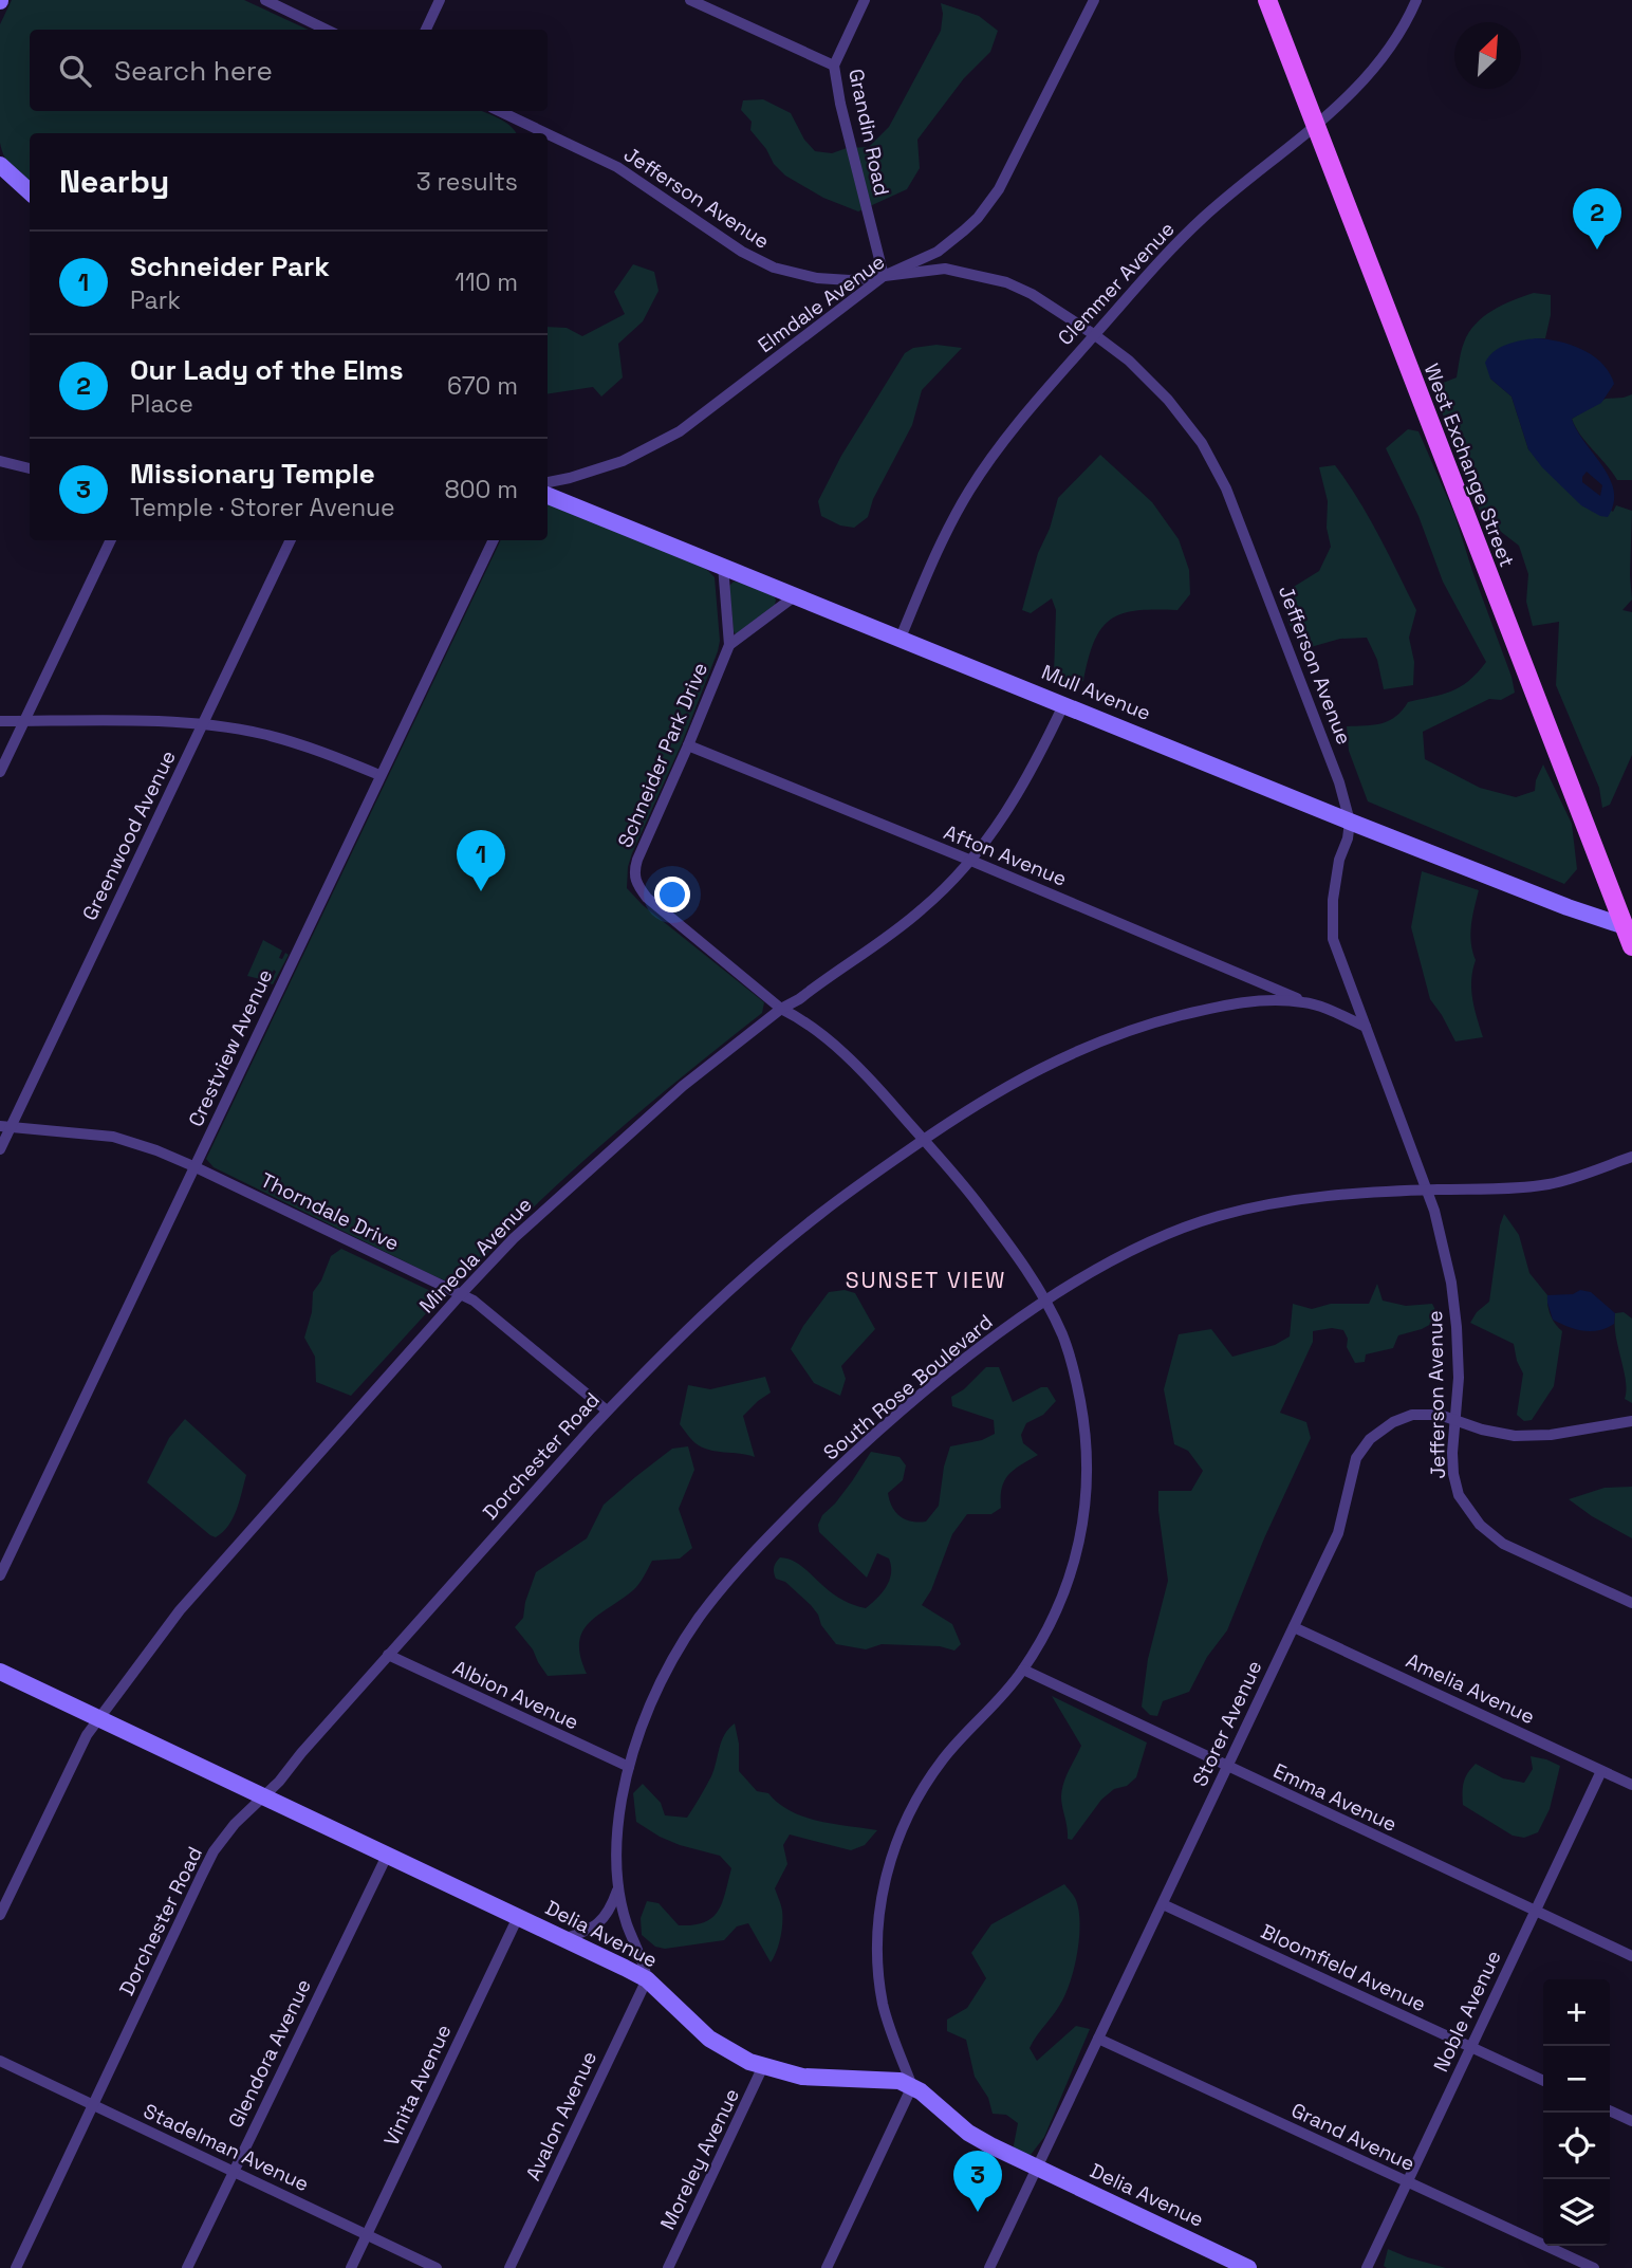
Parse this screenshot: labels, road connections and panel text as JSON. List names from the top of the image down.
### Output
{
  "streets": {
    "main road": ["West Exchange Street"],
    "street": [
      "Grandin Road",
      "Jefferson Avenue",
      "Clemmer Avenue",
      "Elmdale Avenue",
      "Mull Avenue",
      "Schneider Park Drive",
      "Greenwood Avenue",
      "Afton Avenue",
      "Crestview Avenue",
      "Thorndale Drive",
      "Mineola Avenue",
      "South Rose Boulevard",
      "Dorchester Road",
      "Amelia Avenue",
      "Albion Avenue",
      "Storer Avenue",
      "Emma Avenue",
      "Delia Avenue",
      "Bloomfield Avenue",
      "Noble Avenue",
      "Glendora Avenue",
      "Vinita Avenue",
      "Avalon Avenue",
      "Grand Avenue",
      "Stadelman Avenue",
      "Moreley Avenue"
    ]
  },
  "crossings": [
    ["Grandin Road", "Jefferson Avenue"],
    ["Grandin Road", "Elmdale Avenue"],
    ["Jefferson Avenue", "Clemmer Avenue"],
    ["Jefferson Avenue", "Elmdale Avenue"],
    ["Jefferson Avenue", "Mull Avenue"],
    ["Jefferson Avenue", "South Rose Boulevard"],
    ["Jefferson Avenue", "Dorchester Road"],
    ["Jefferson Avenue", "Storer Avenue"],
    ["Clemmer Avenue", "West Exchange Street"],
    ["Clemmer Avenue", "Mull Avenue"],
    ["West Exchange Street", "Mull Avenue"],
    ["Mull Avenue", "Schneider Park Drive"],
    ["Mull Avenue", "Mineola Avenue"],
    ["Schneider Park Drive", "Afton Avenue"],
    ["Schneider Park Drive", "Mineola Avenue"],
    ["Greenwood Avenue", "Thorndale Drive"],
    ["Afton Avenue", "Mineola Avenue"],
    ["Afton Avenue", "Dorchester Road"],
    ["Crestview Avenue", "Thorndale Drive"],
    ["Thorndale Drive", "Mineola Avenue"],
    ["Thorndale Drive", "Dorchester Road"],
    ["Mineola Avenue", "Delia Avenue"],
    ["South Rose Boulevard", "Albion Avenue"],
    ["South Rose Boulevard", "Delia Avenue"],
    ["South Rose Boulevard", "Avalon Avenue"],
    ["Dorchester Road", "Albion Avenue"],
    ["Dorchester Road", "Delia Avenue"],
    ["Dorchester Road", "Stadelman Avenue"],
    ["Amelia Avenue", "Storer Avenue"],
    ["Amelia Avenue", "Noble Avenue"],
    ["Storer Avenue", "Emma Avenue"],
    ["Storer Avenue", "Delia Avenue"],
    ["Storer Avenue", "Bloomfield Avenue"],
    ["Storer Avenue", "Grand Avenue"],
    ["Emma Avenue", "Noble Avenue"],
    ["Delia Avenue", "Glendora Avenue"],
    ["Delia Avenue", "Vinita Avenue"],
    ["Delia Avenue", "Avalon Avenue"],
    ["Delia Avenue", "Moreley Avenue"],
    ["Bloomfield Avenue", "Noble Avenue"],
    ["Noble Avenue", "Grand Avenue"],
    ["Glendora Avenue", "Stadelman Avenue"],
    ["Vinita Avenue", "Stadelman Avenue"]
  ],
  "districts": ["SUNSET VIEW"],
  "north": "top right",
  "page": {
    "search": "Search here",
    "heading": ["Nearby", "3 results"],
    "pins": ["2", "1", "3"],
    "list": [
      {
        "mark": "1",
        "name": "Schneider Park",
        "note": "Park",
        "value": "110 m"
      },
      {
        "mark": "2",
        "name": "Our Lady of the Elms",
        "note": "Place",
        "value": "670 m"
      },
      {
        "mark": "3",
        "name": "Missionary Temple",
        "note": "Temple · Storer Avenue",
        "value": "800 m"
      }
    ],
    "map_buttons": ["+", "−"]
  }
}
